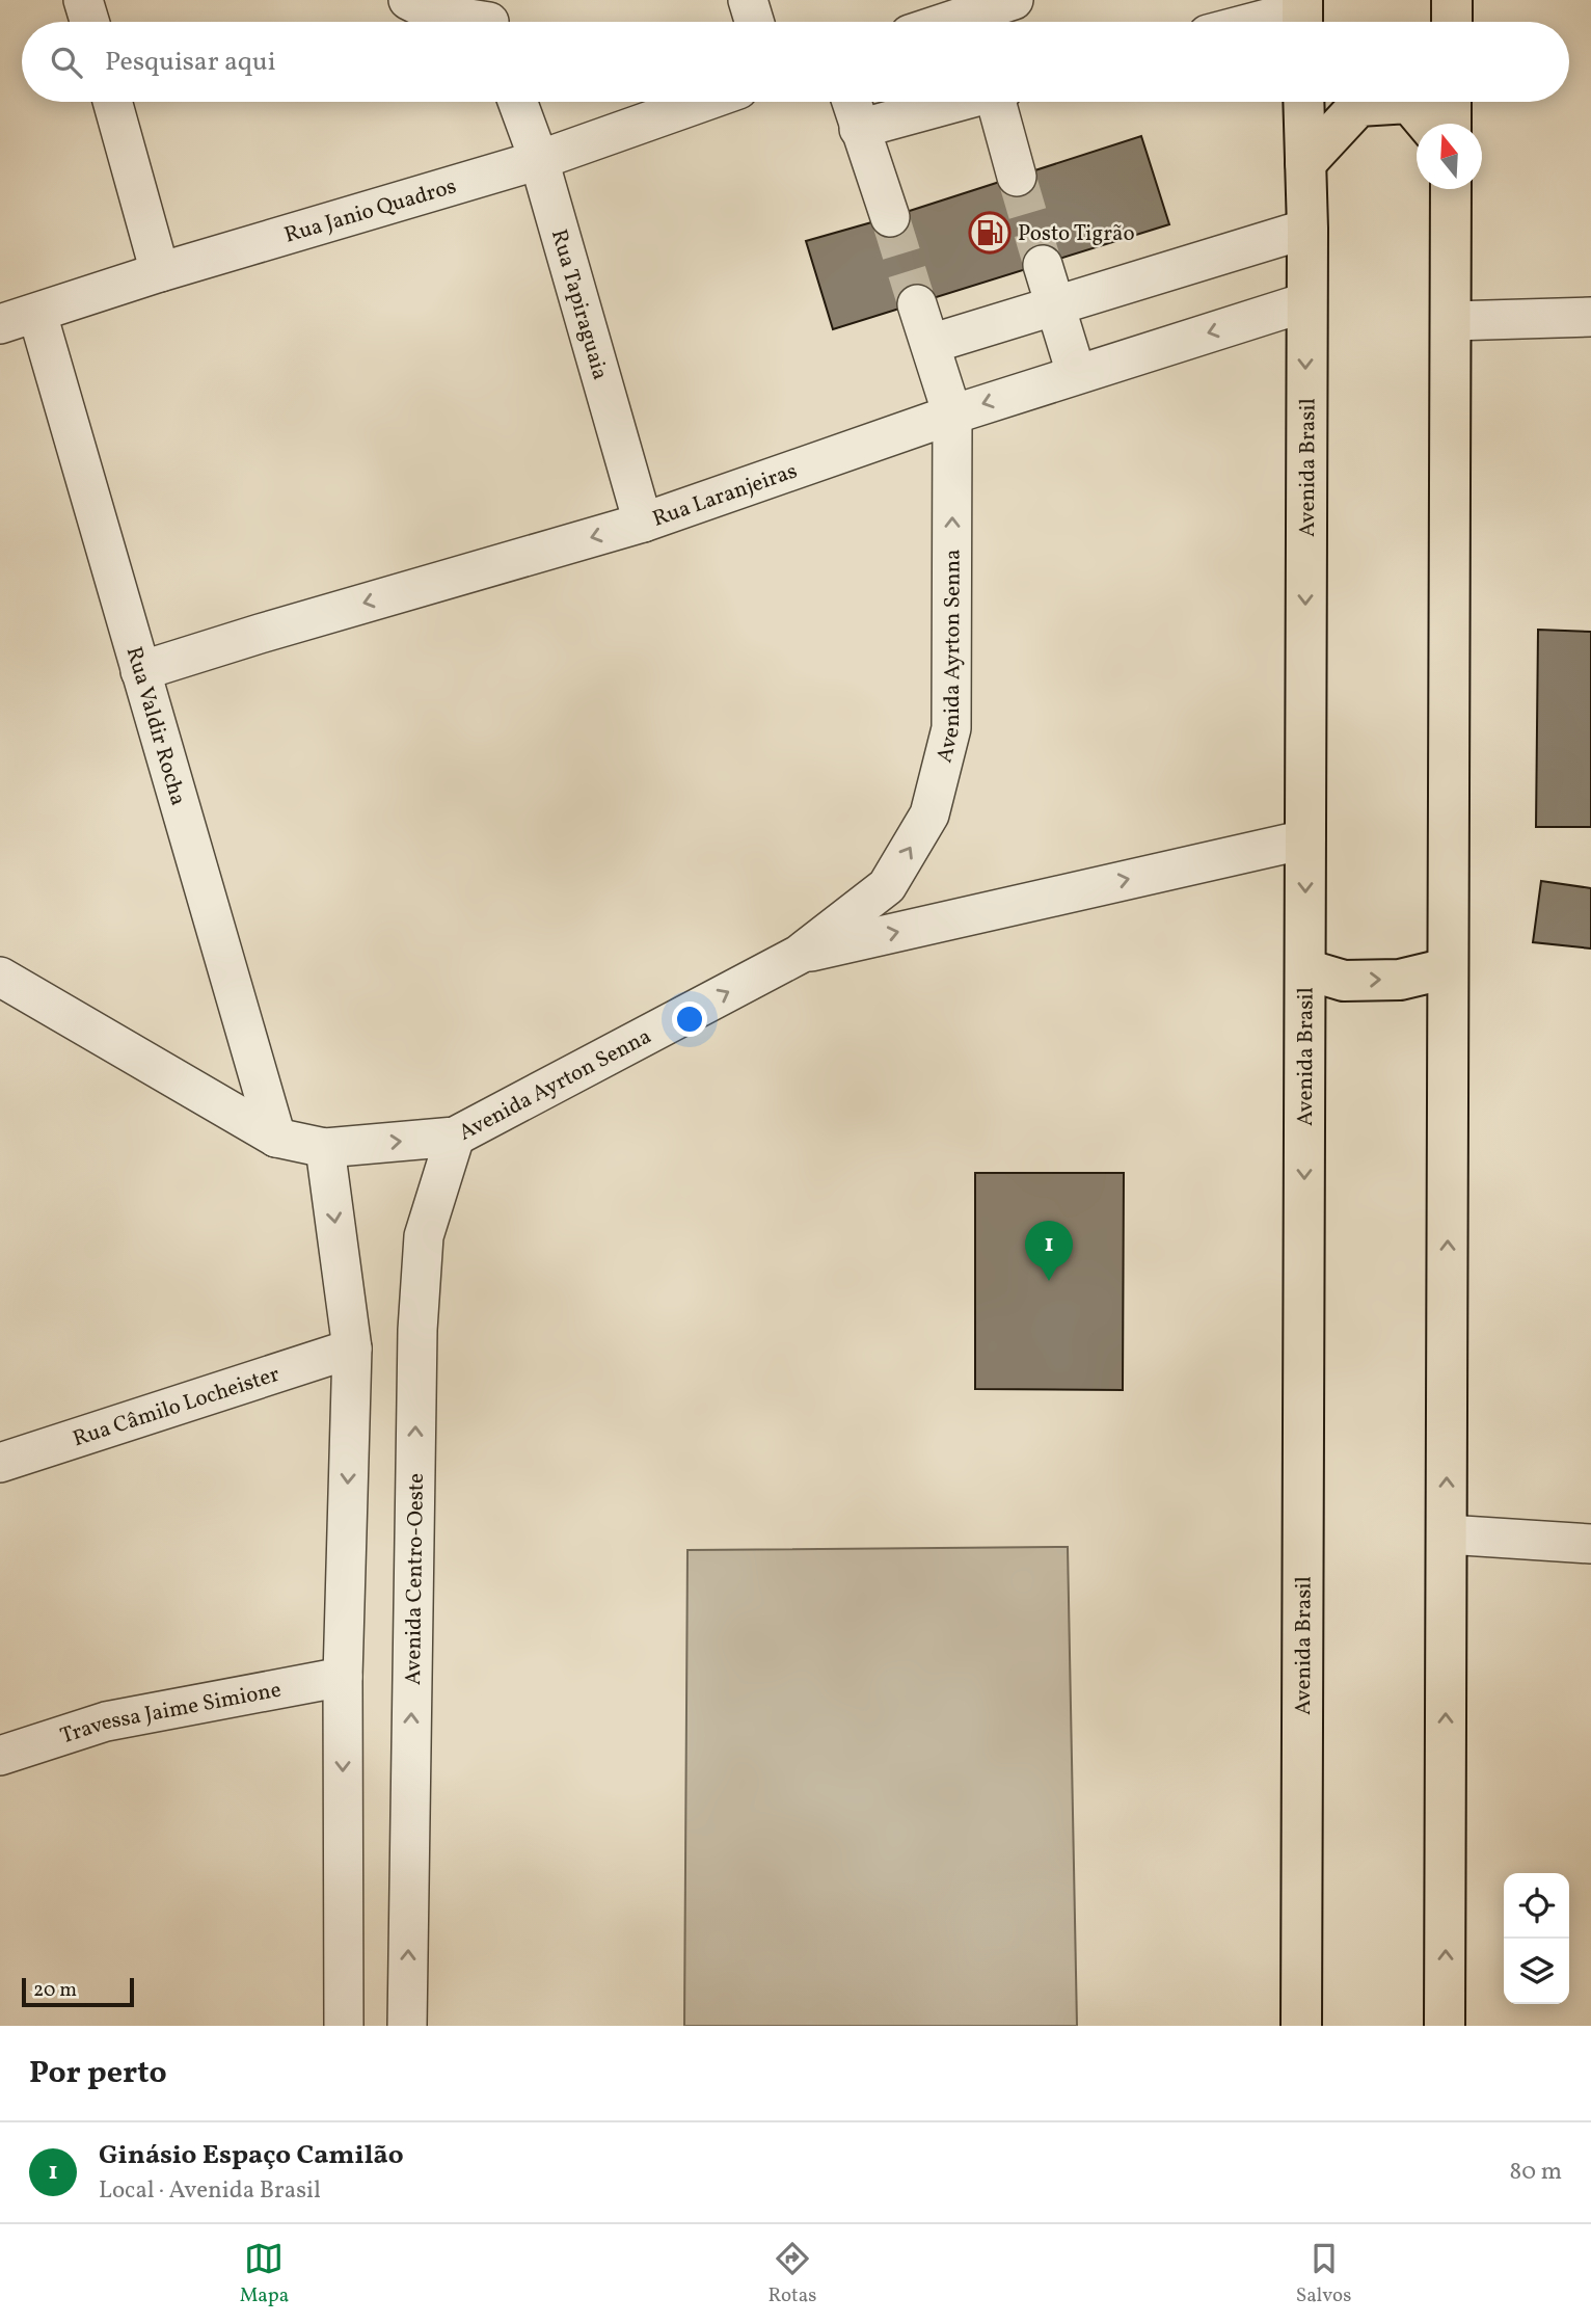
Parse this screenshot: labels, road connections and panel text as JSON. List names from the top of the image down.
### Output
{
  "streets": {
    "main road": ["Avenida Brasil"],
    "street": [
      "Rua Janio Quadros",
      "Rua Tapiraguaia",
      "Rua Laranjeiras",
      "Avenida Ayrton Senna",
      "Rua Valdir Rocha",
      "Rua Câmilo Locheister",
      "Avenida Centro-Oeste",
      "Travessa Jaime Simione"
    ]
  },
  "crossings": [
    ["Rua Janio Quadros", "Rua Tapiraguaia"],
    ["Rua Janio Quadros", "Rua Valdir Rocha"],
    ["Rua Tapiraguaia", "Rua Laranjeiras"],
    ["Avenida Brasil", "Rua Laranjeiras"],
    ["Rua Laranjeiras", "Avenida Ayrton Senna"],
    ["Rua Laranjeiras", "Rua Valdir Rocha"],
    ["Avenida Ayrton Senna", "Rua Valdir Rocha"],
    ["Avenida Ayrton Senna", "Avenida Centro-Oeste"]
  ],
  "one_way": ["Avenida Ayrton Senna"],
  "places": {
    "fuel station": ["Posto Tigrão"]
  },
  "scale_bar": "20 m",
  "north": "top",
  "page": {
    "search": "Pesquisar aqui",
    "pins": "1",
    "scale": "20 m",
    "heading": "Por perto",
    "list": [
      {
        "mark": "1",
        "name": "Ginásio Espaço Camilão",
        "note": "Local · Avenida Brasil",
        "value": "80 m"
      }
    ],
    "nav": ["Mapa", "Rotas", "Salvos"]
  }
}
